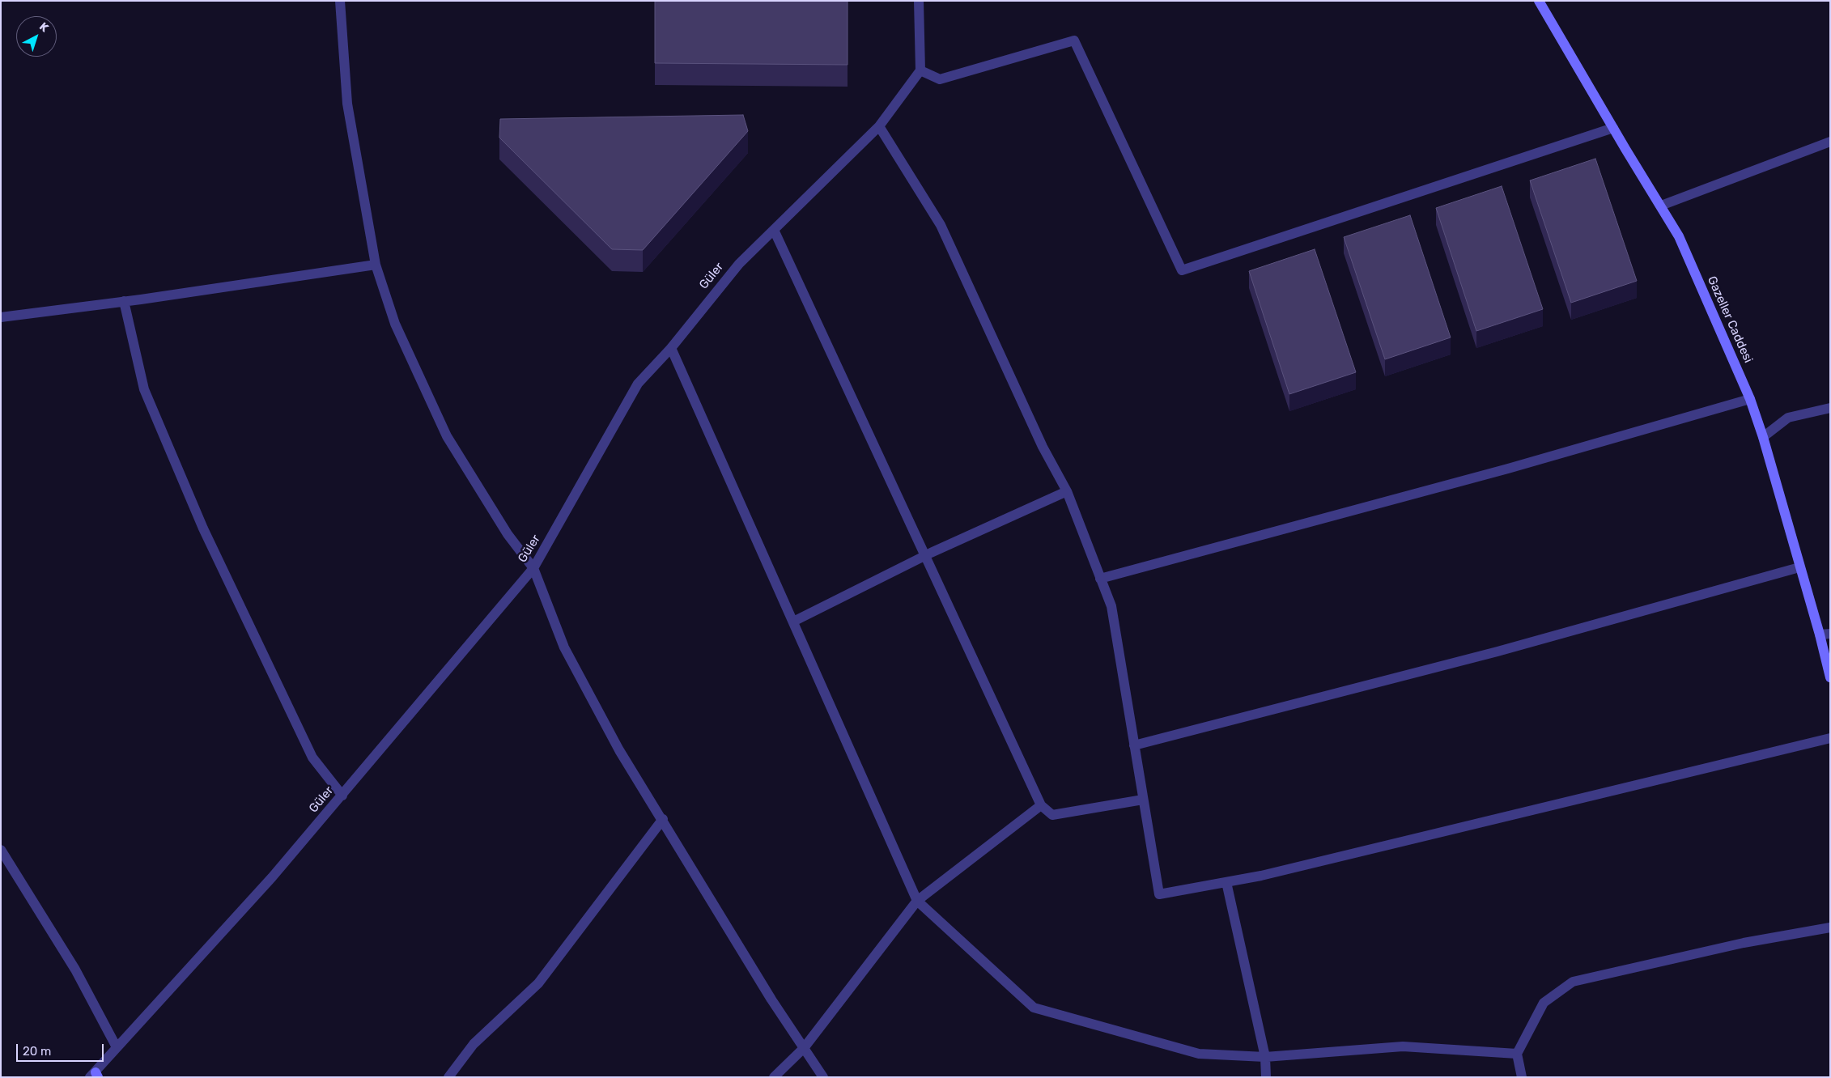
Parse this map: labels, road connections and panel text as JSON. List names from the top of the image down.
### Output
{
  "streets": {
    "street": ["Güler", "Gazeller Caddesi"]
  },
  "scale_bar": "20 m",
  "north": "top right"
}
